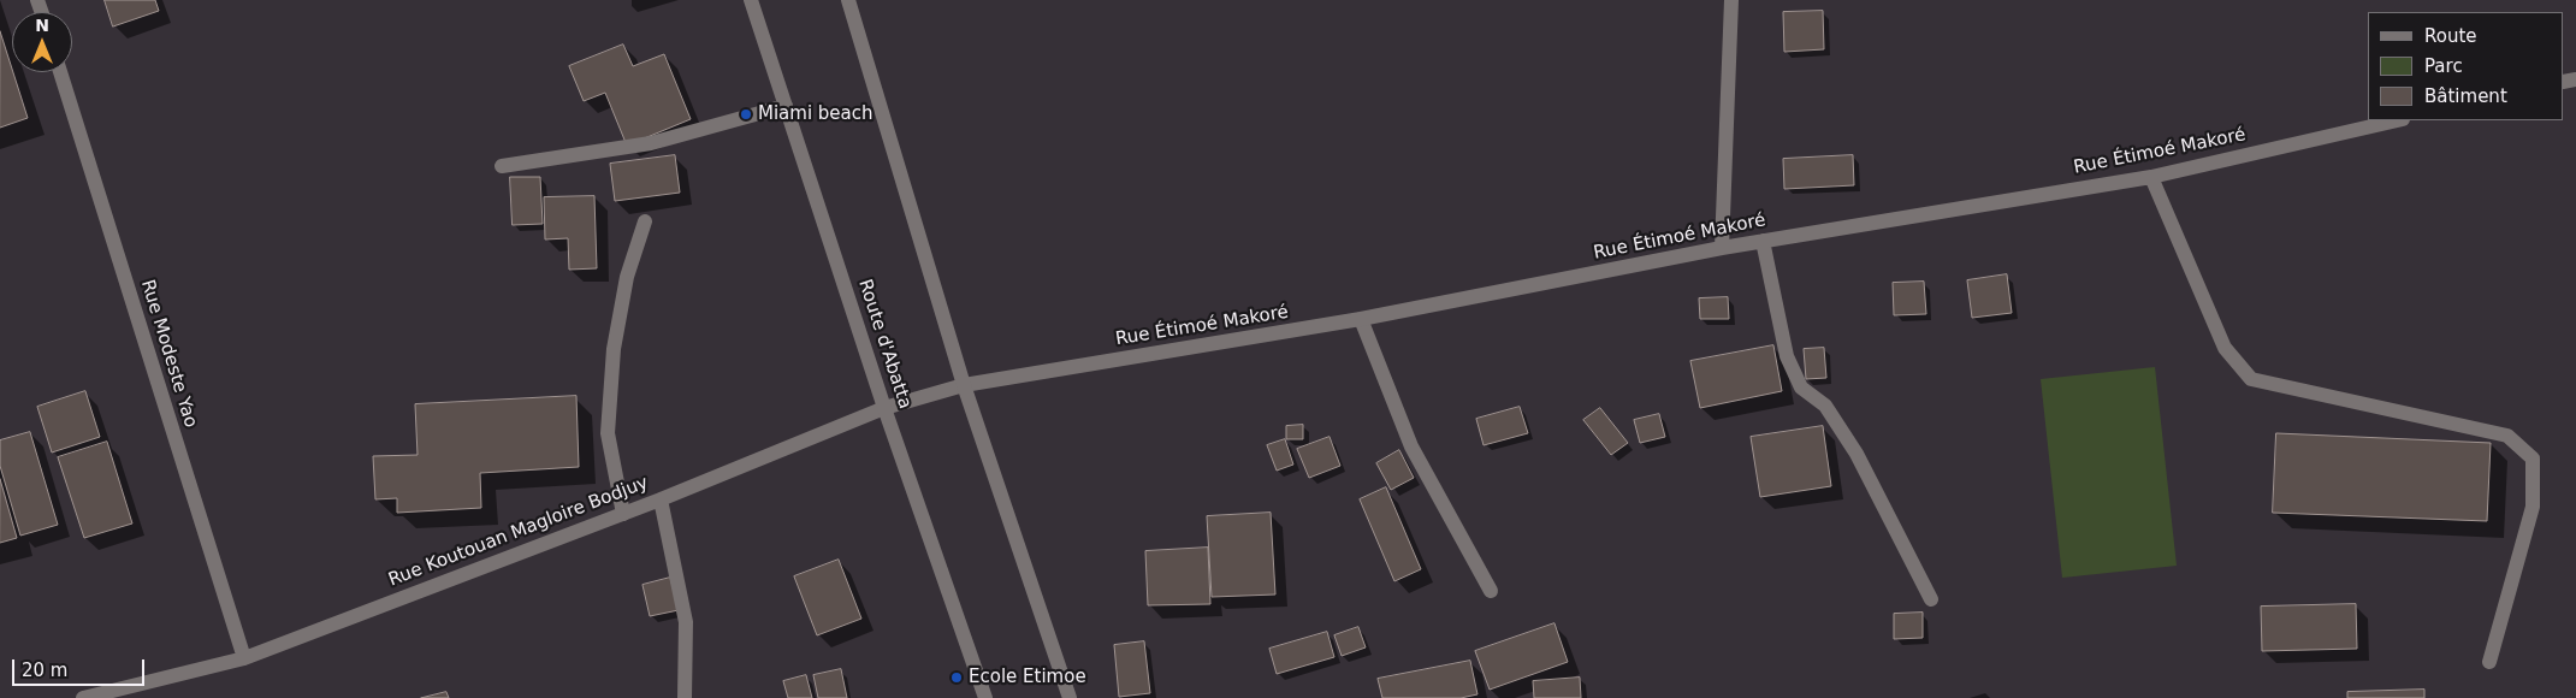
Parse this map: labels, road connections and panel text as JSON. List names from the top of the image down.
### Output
{
  "streets": {
    "street": [
      "Rue Étimoé Makoré",
      "Route d'Abatta",
      "Rue Modeste Yao",
      "Rue Koutouan Magloire Bodjuy"
    ]
  },
  "crossings": [
    ["Rue Étimoé Makoré", "Rue Koutouan Magloire Bodjuy"],
    ["Route d'Abatta", "Rue Koutouan Magloire Bodjuy"],
    ["Rue Modeste Yao", "Rue Koutouan Magloire Bodjuy"]
  ],
  "places": ["Miami beach", "Ecole Etimoe"],
  "legend": ["Route", "Parc", "Bâtiment"],
  "scale_bar": "20 m",
  "north": "top"
}
